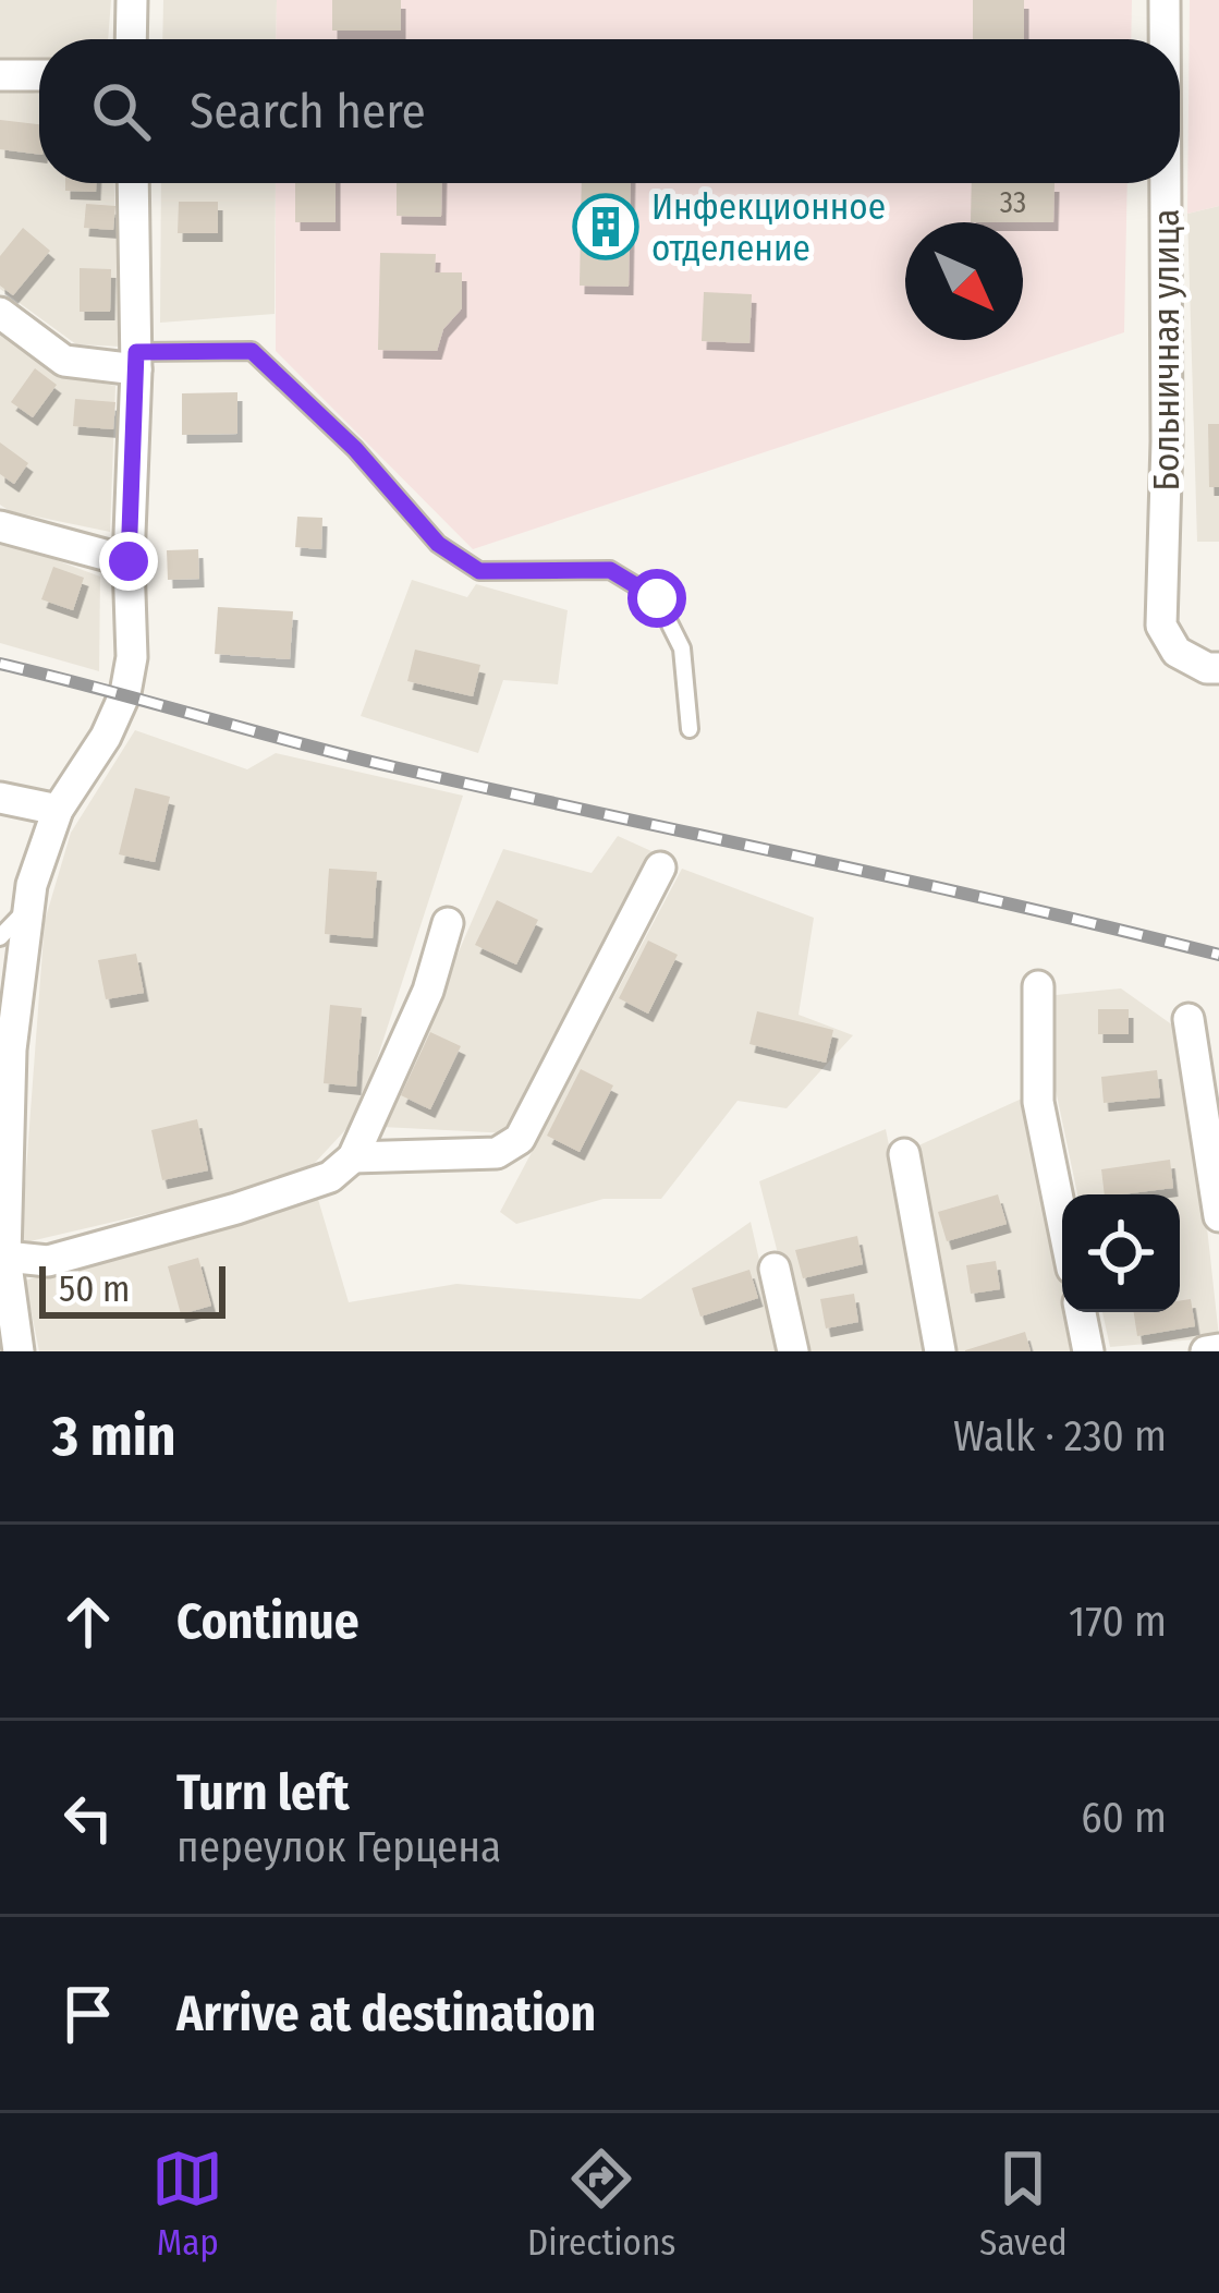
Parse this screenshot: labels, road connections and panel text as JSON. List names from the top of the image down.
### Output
{
  "streets": {
    "street": ["Больничная улица"]
  },
  "places": {
    "building": ["Инфекционное отделение"]
  },
  "house_numbers": ["33"],
  "scale_bar": "50 m",
  "north": "bottom right",
  "page": {
    "search": "Search here",
    "scale": "50 m",
    "heading": ["3 min", "Walk · 230 m"],
    "list": [
      ["Continue", "170 m"],
      ["Turn left", "переулок Герцена", "60 m"],
      "Arrive at destination"
    ],
    "nav": ["Map", "Directions", "Saved"]
  }
}
